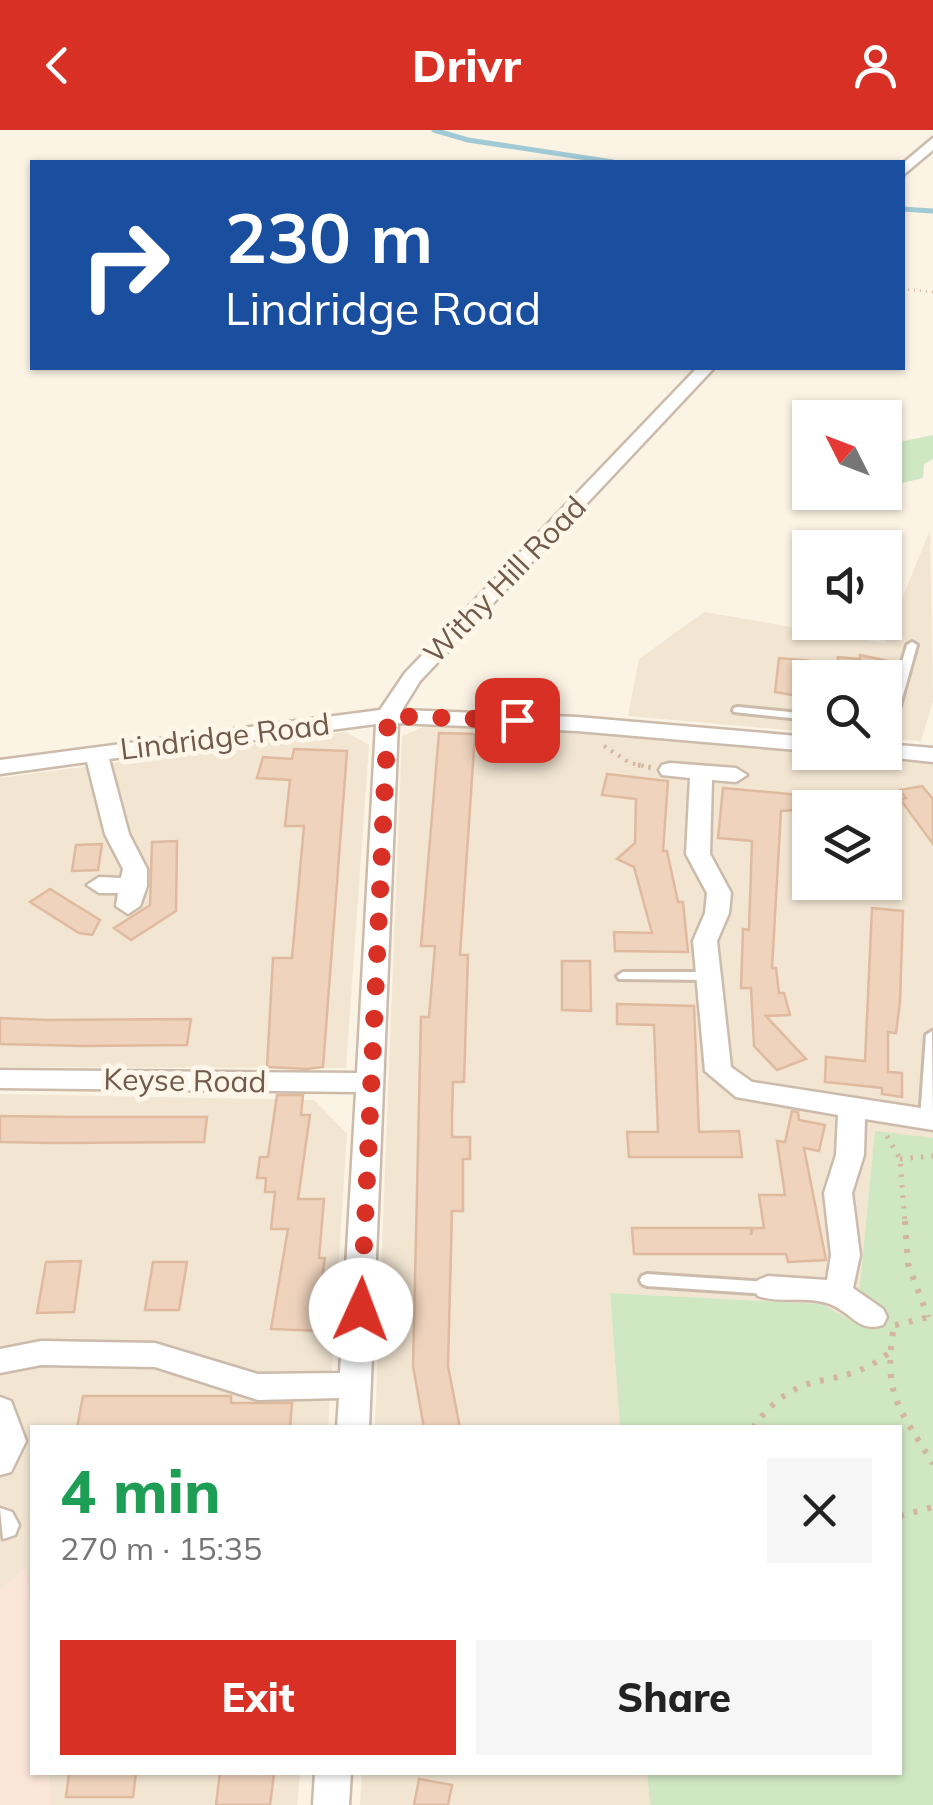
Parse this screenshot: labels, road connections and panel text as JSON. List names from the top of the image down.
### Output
{
  "streets": {
    "street": ["Withy Hill Road", "Lindridge Road", "Keyse Road"]
  },
  "crossings": [
    ["Withy Hill Road", "Lindridge Road"],
    ["Withy Hill Road", "Keyse Road"]
  ],
  "north": "top left",
  "page": {
    "header": "Drivr",
    "turn": ["230 m", "Lindridge Road"],
    "heading": ["4 min", "270 m · 15:35"],
    "buttons": ["Exit", "Share"]
  }
}
